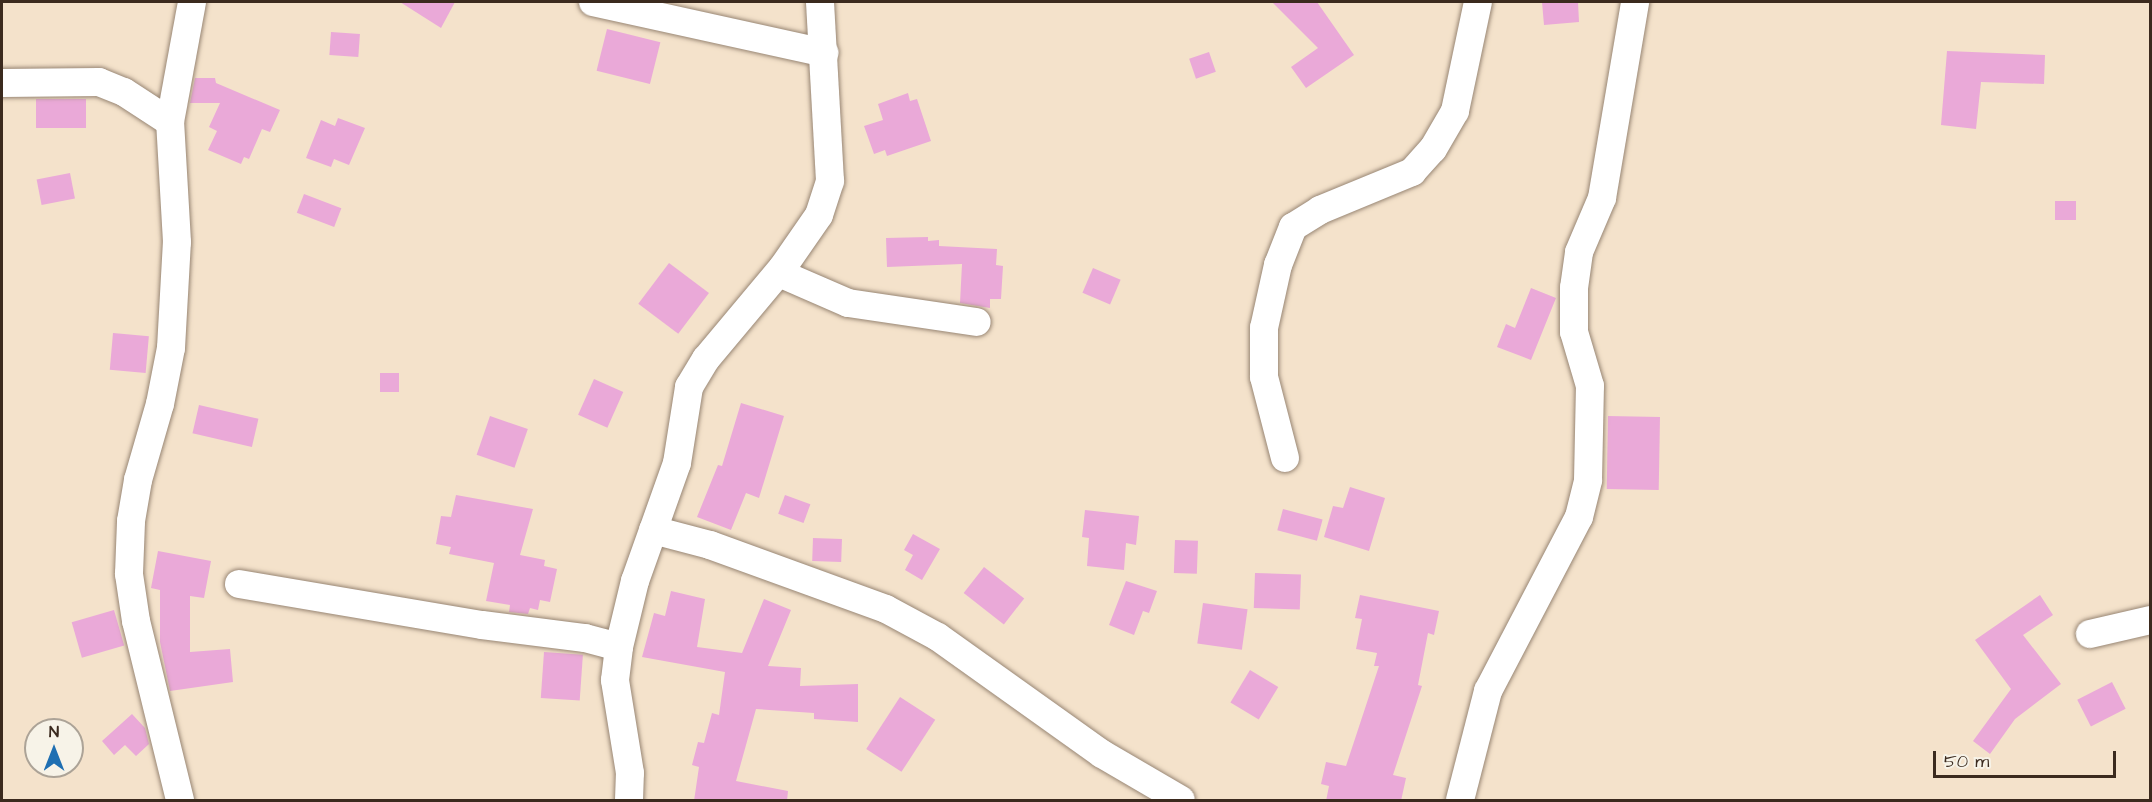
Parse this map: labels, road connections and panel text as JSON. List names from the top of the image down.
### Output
{
  "scale_bar": "50 m",
  "north": "top"
}
